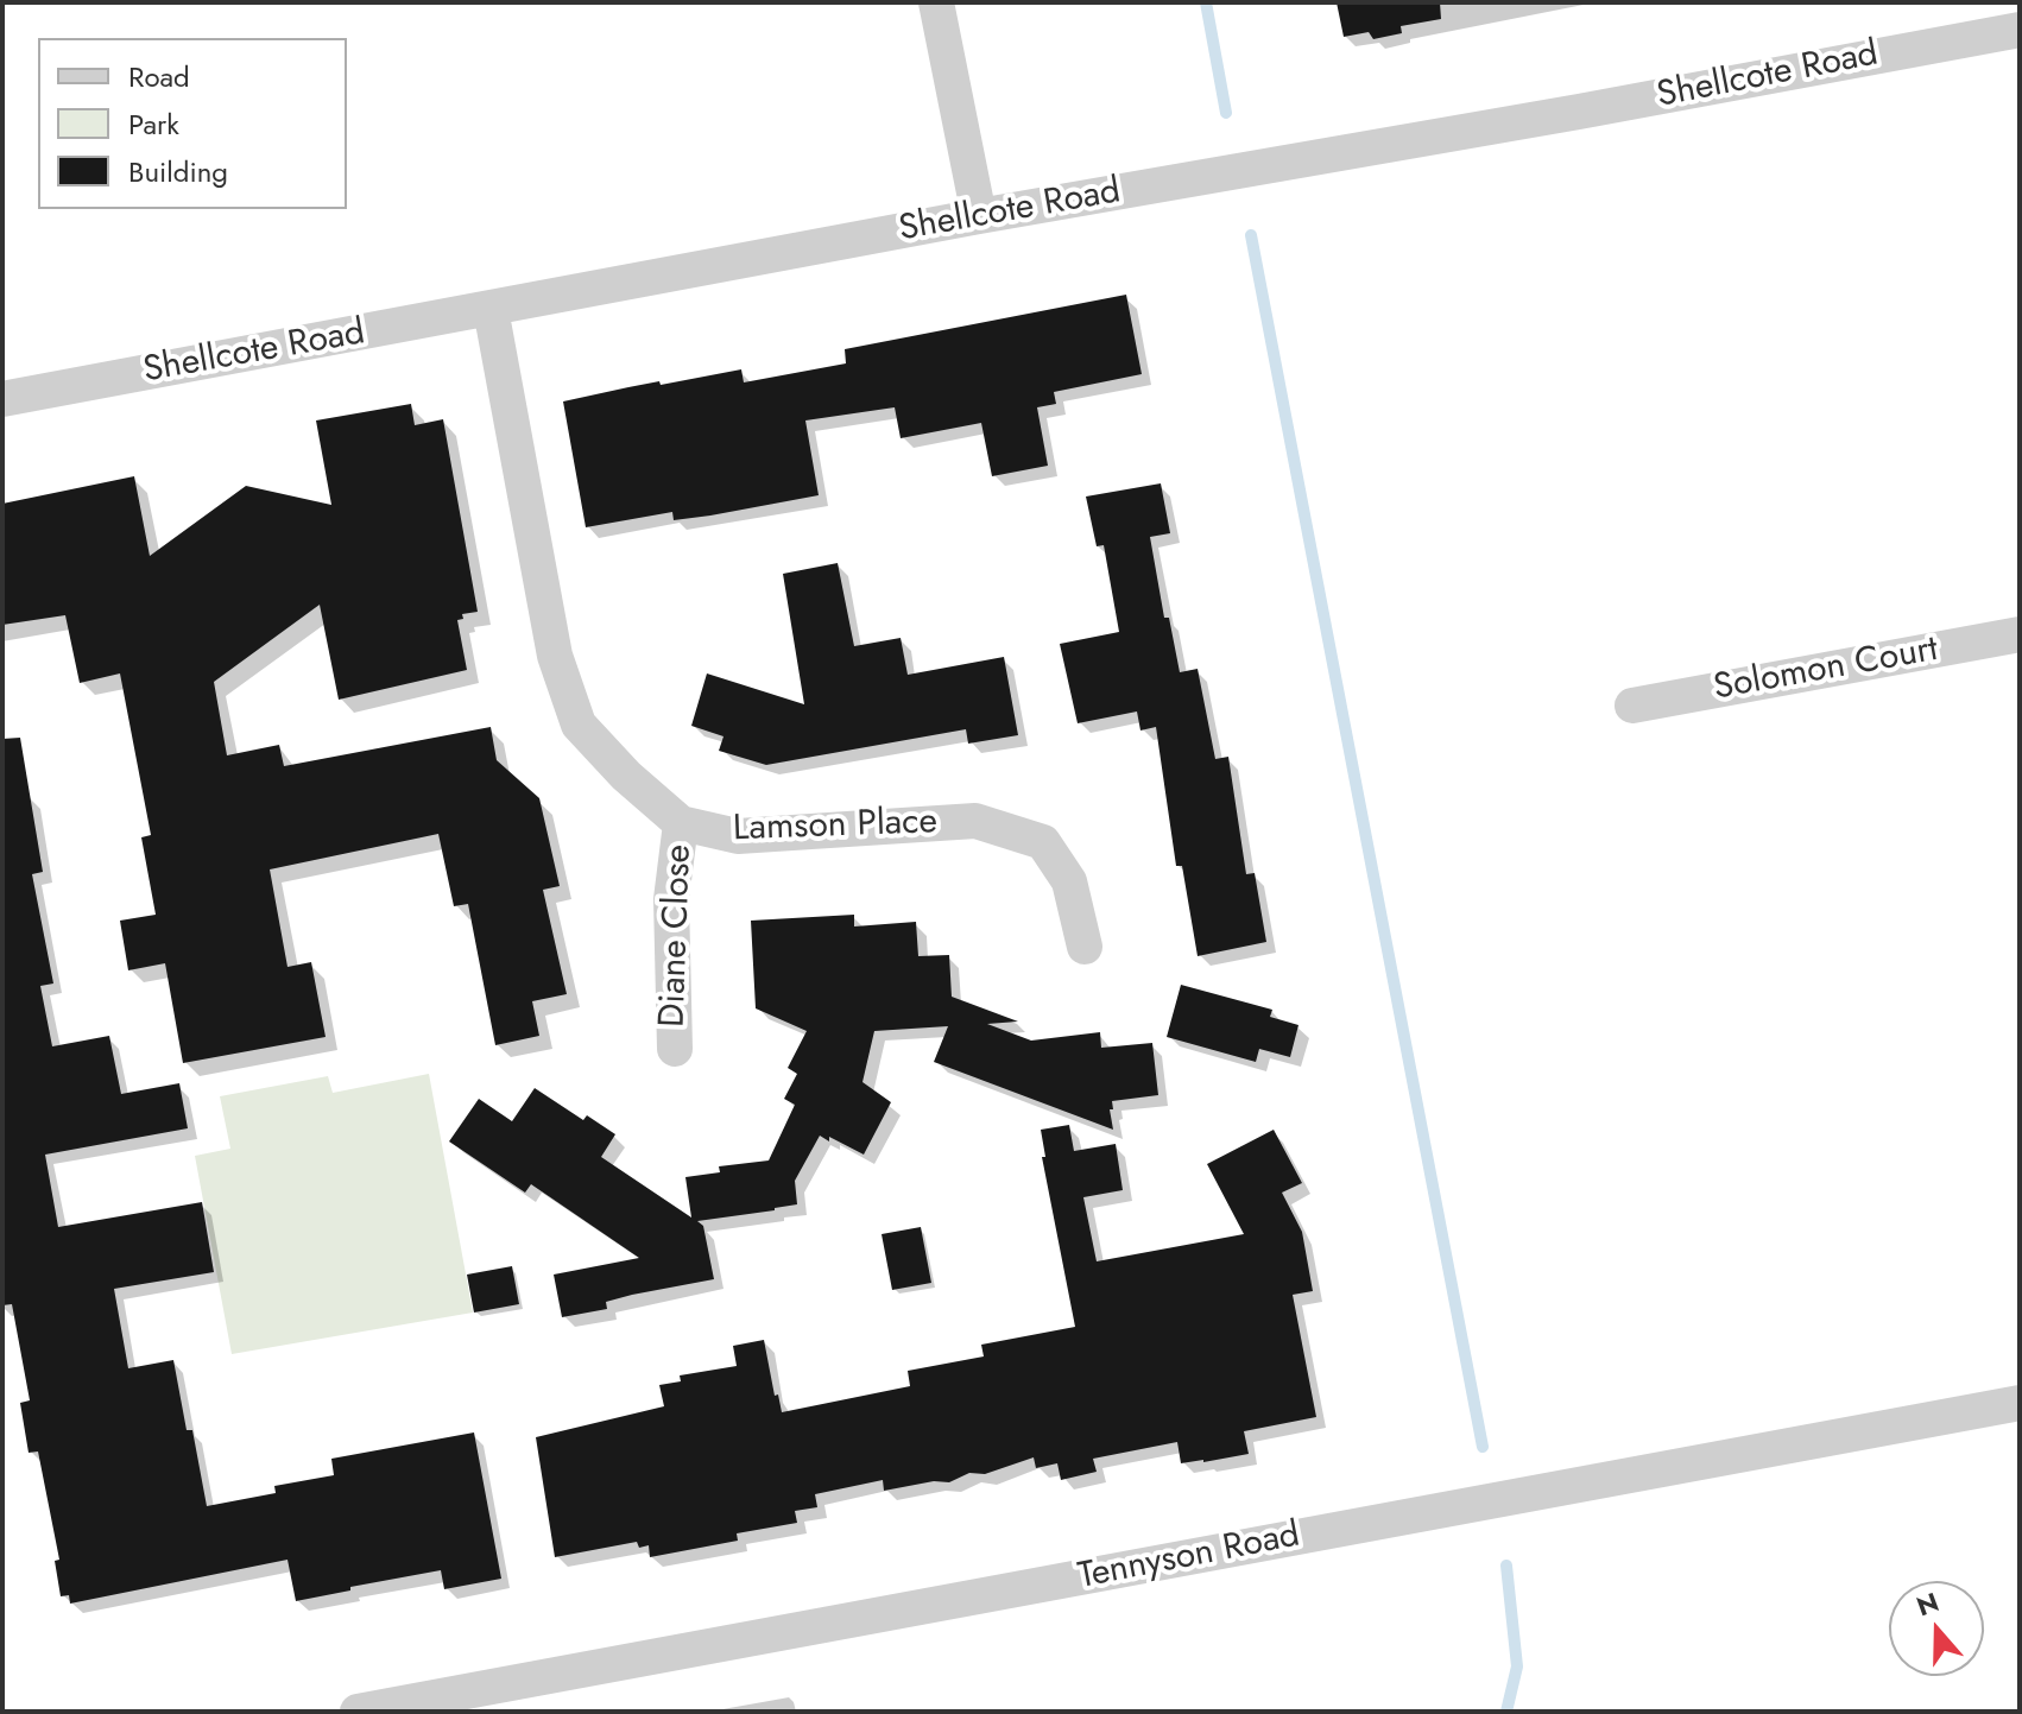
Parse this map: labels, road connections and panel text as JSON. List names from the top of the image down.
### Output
{
  "streets": {
    "street": [
      "Shellcote Road",
      "Solomon Court",
      "Lamson Place",
      "Diane Close",
      "Tennyson Road"
    ]
  },
  "crossings": [
    ["Shellcote Road", "Lamson Place"],
    ["Lamson Place", "Diane Close"]
  ],
  "legend": ["Road", "Park", "Building"],
  "north": "top"
}
